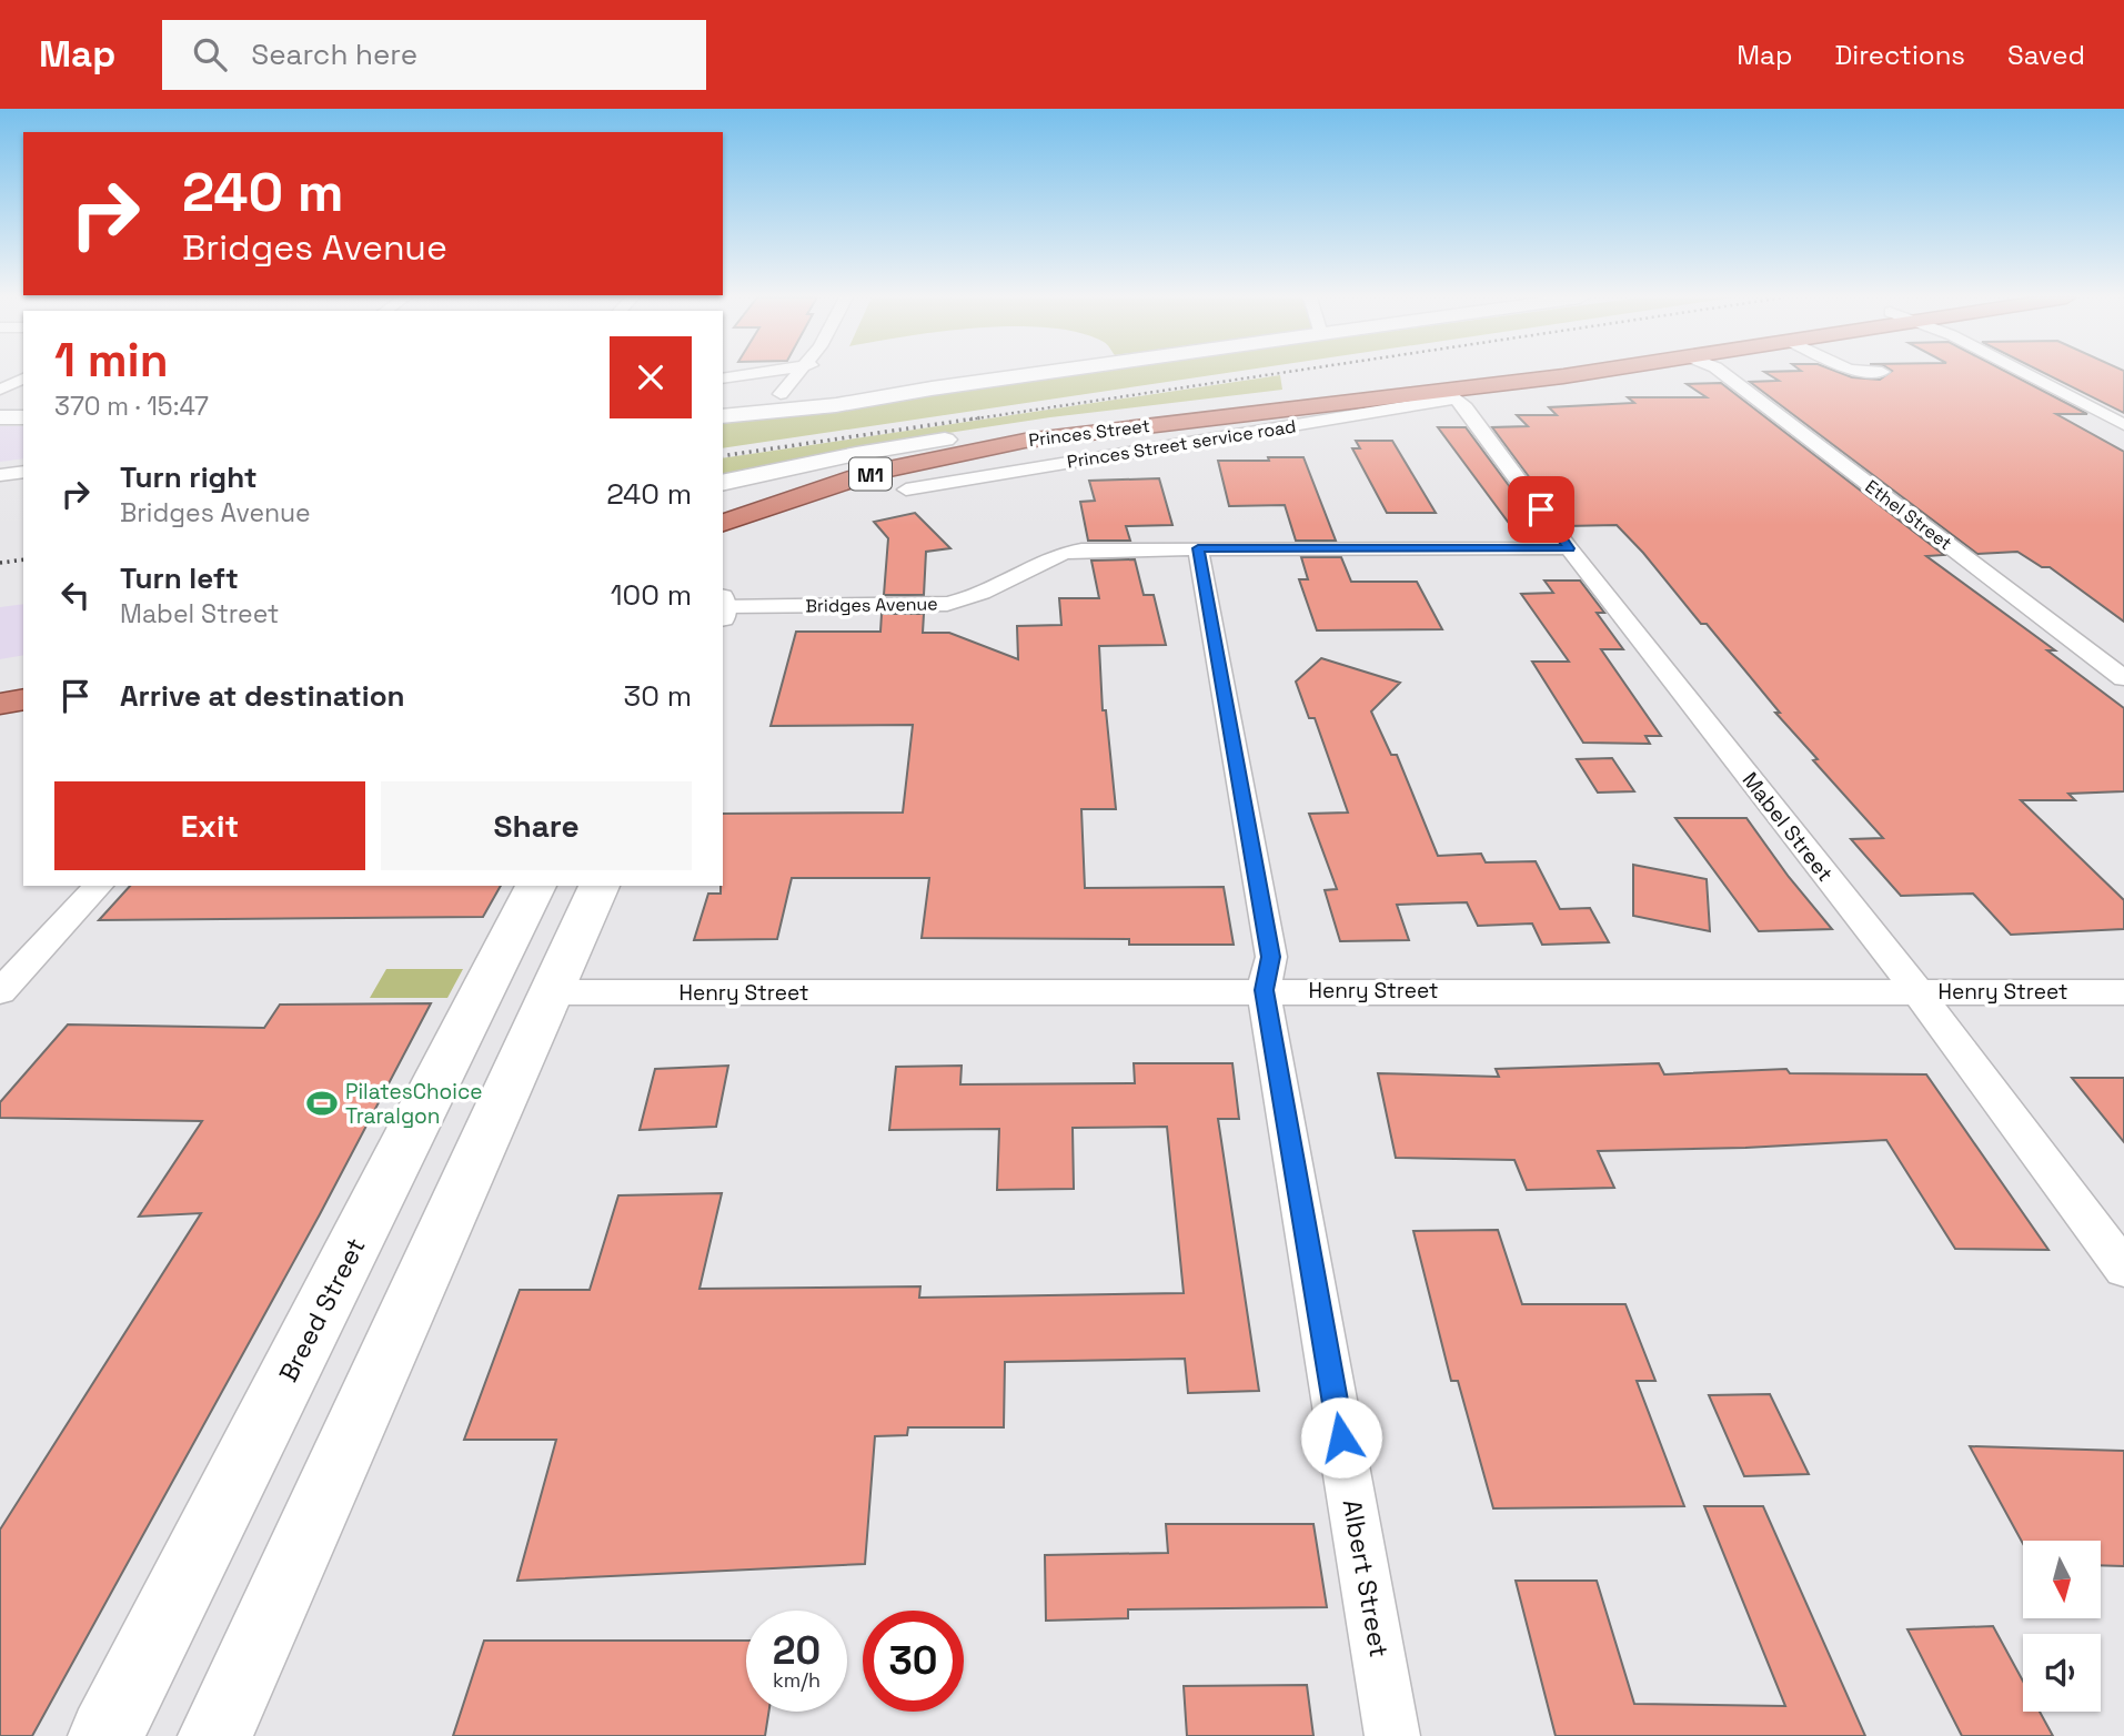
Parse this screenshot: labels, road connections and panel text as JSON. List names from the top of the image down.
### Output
{
  "streets": {
    "highway": ["Princes Street", "M1"],
    "main road": ["Henry Street", "Breed Street"],
    "street": [
      "Princes Street service road",
      "Ethel Street",
      "Bridges Avenue",
      "Mabel Street",
      "Albert Street"
    ]
  },
  "crossings": [
    ["Princes Street", "Princes Street service road"],
    ["Princes Street", "Mabel Street"],
    ["Princes Street service road", "Mabel Street"],
    ["Bridges Avenue", "Mabel Street"],
    ["Bridges Avenue", "Albert Street"],
    ["Mabel Street", "Henry Street"],
    ["Henry Street", "Breed Street"],
    ["Henry Street", "Albert Street"]
  ],
  "places": {
    "sports": ["PilatesChoice Traralgon"]
  },
  "north": "bottom",
  "page": {
    "header": "Map",
    "search": "Search here",
    "nav": ["Map", "Directions", "Saved"],
    "turn": ["240 m", "Bridges Avenue"],
    "heading": ["1 min", "370 m · 15:47"],
    "list": [
      {
        "name": "Turn right",
        "note": "Bridges Avenue",
        "value": "240 m"
      },
      {
        "name": "Turn left",
        "note": "Mabel Street",
        "value": "100 m"
      },
      {
        "name": "Arrive at destination",
        "value": "30 m"
      }
    ],
    "buttons": ["Exit", "Share"],
    "speed": "20 km/h",
    "limit": "30"
  }
}
